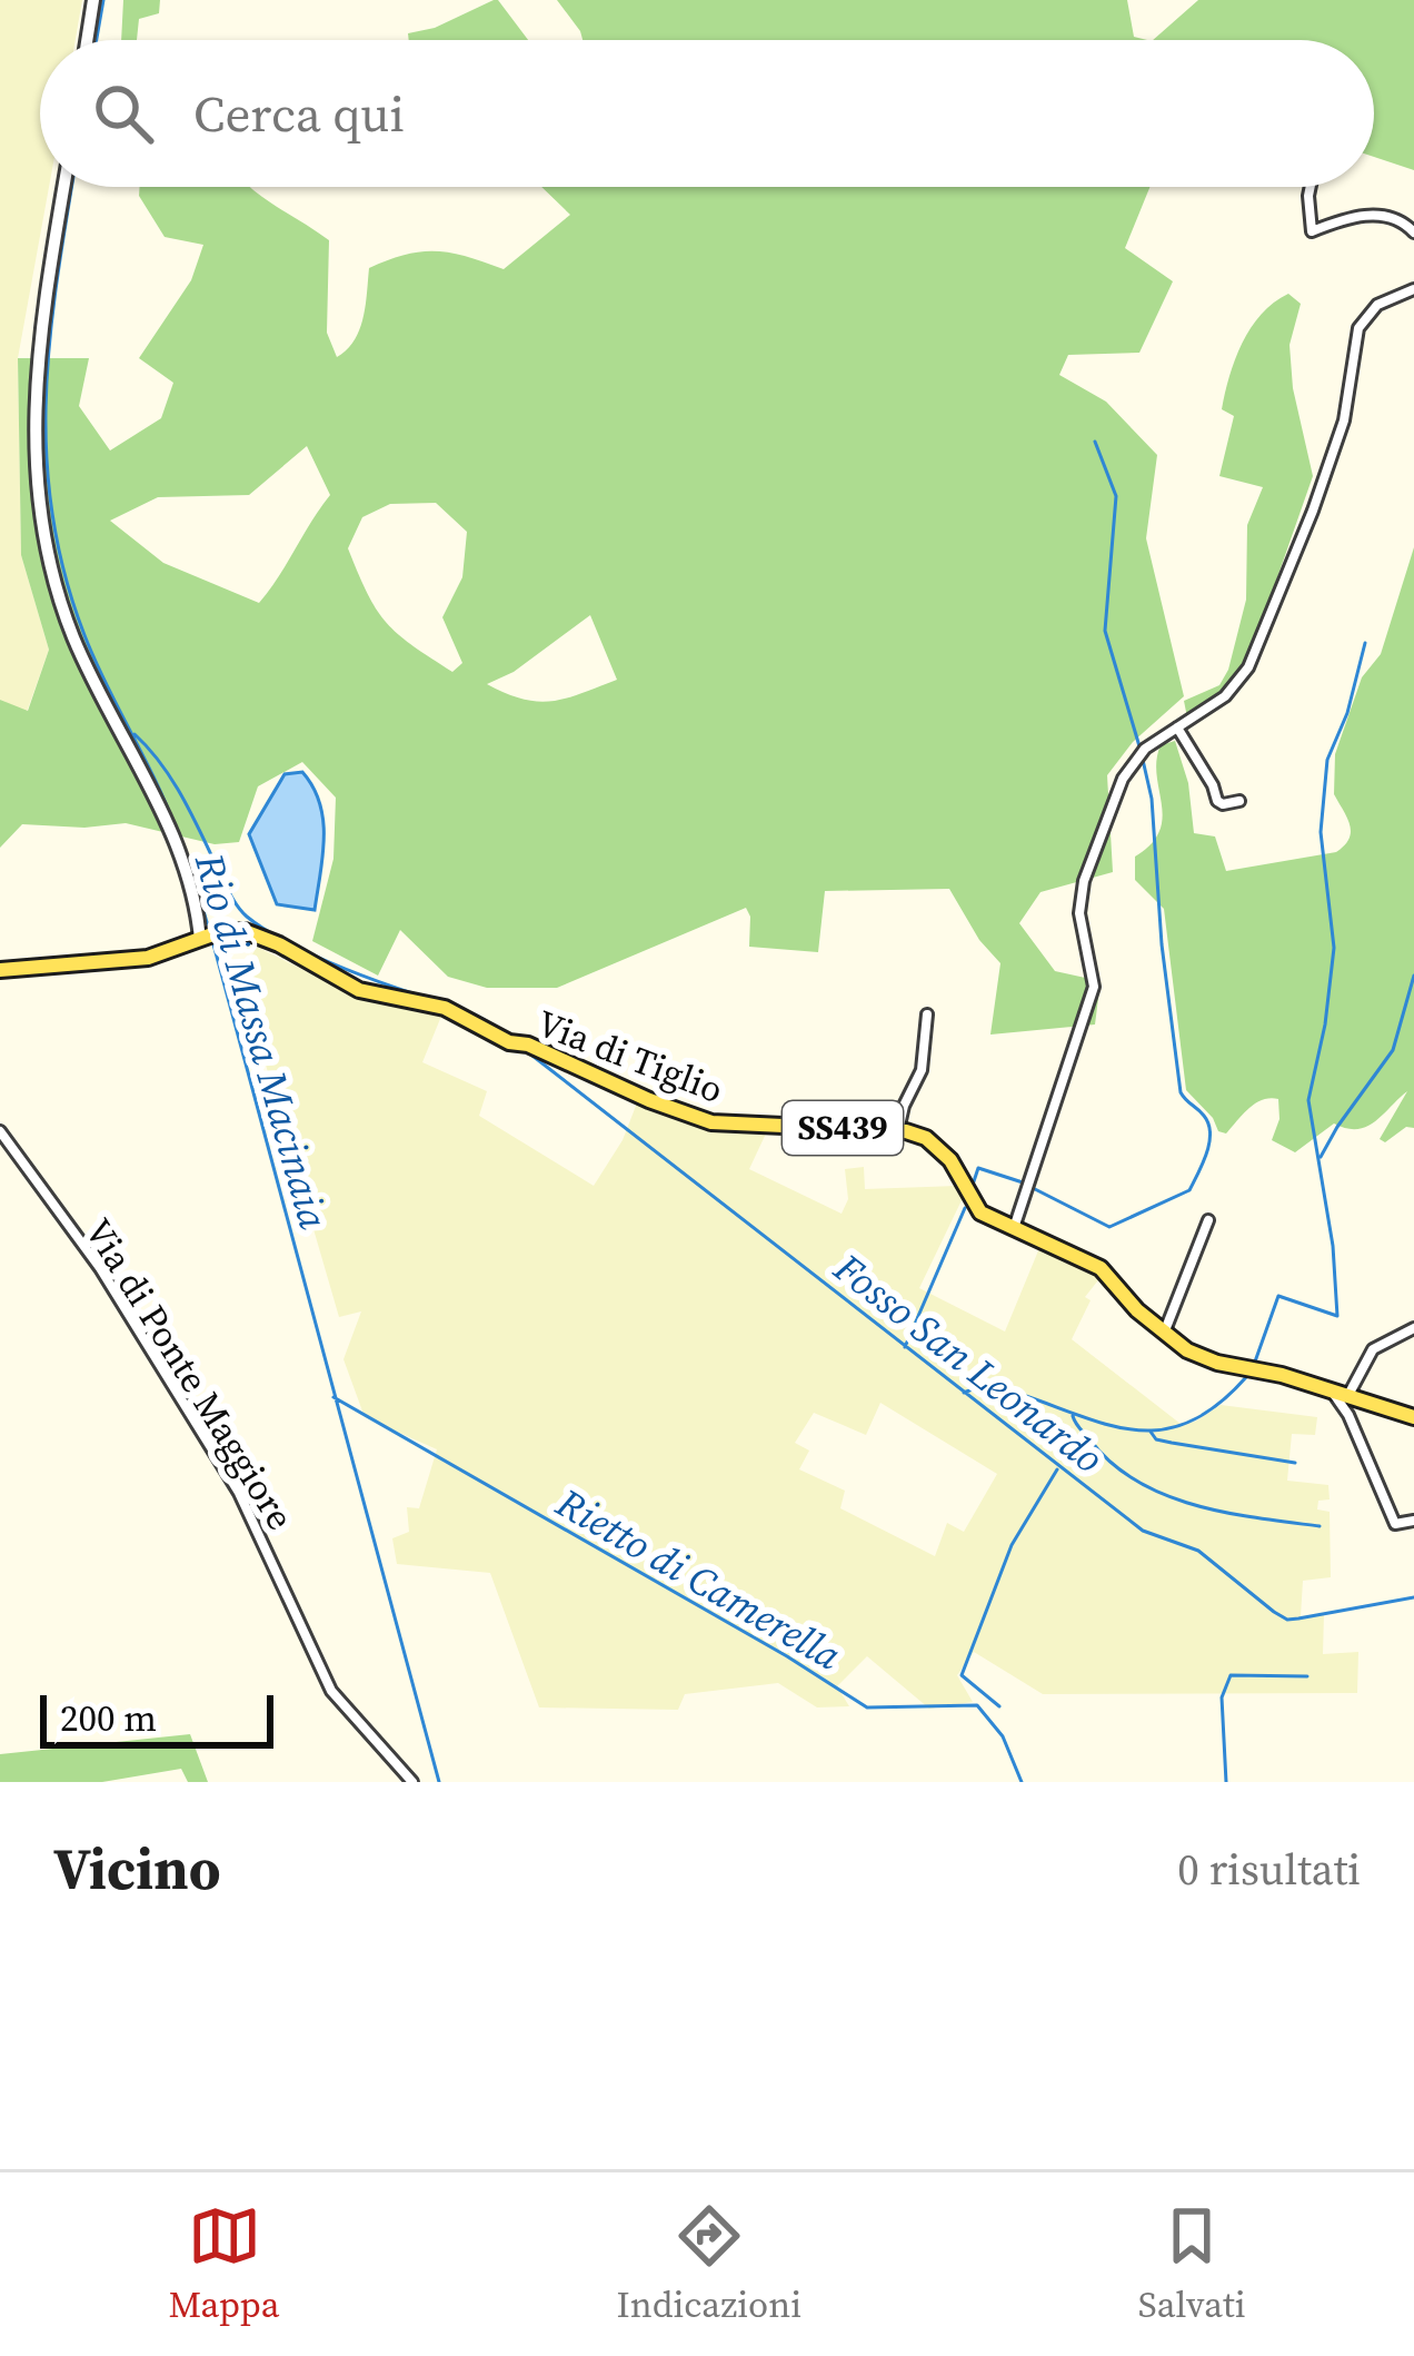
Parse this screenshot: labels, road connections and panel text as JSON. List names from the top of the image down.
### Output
{
  "streets": {
    "main road": ["Via di Tiglio", "SS439"],
    "street": ["Via di Ponte Maggiore"]
  },
  "crossings": [
    ["Via di Tiglio", "SS439"]
  ],
  "water": ["Rio di Massa Macinaia", "Fosso San Leonardo", "Rietto di Camerella"],
  "scale_bar": "200 m",
  "page": {
    "search": "Cerca qui",
    "scale": "200 m",
    "heading": ["Vicino", "0 risultati"],
    "nav": ["Mappa", "Indicazioni", "Salvati"]
  }
}
